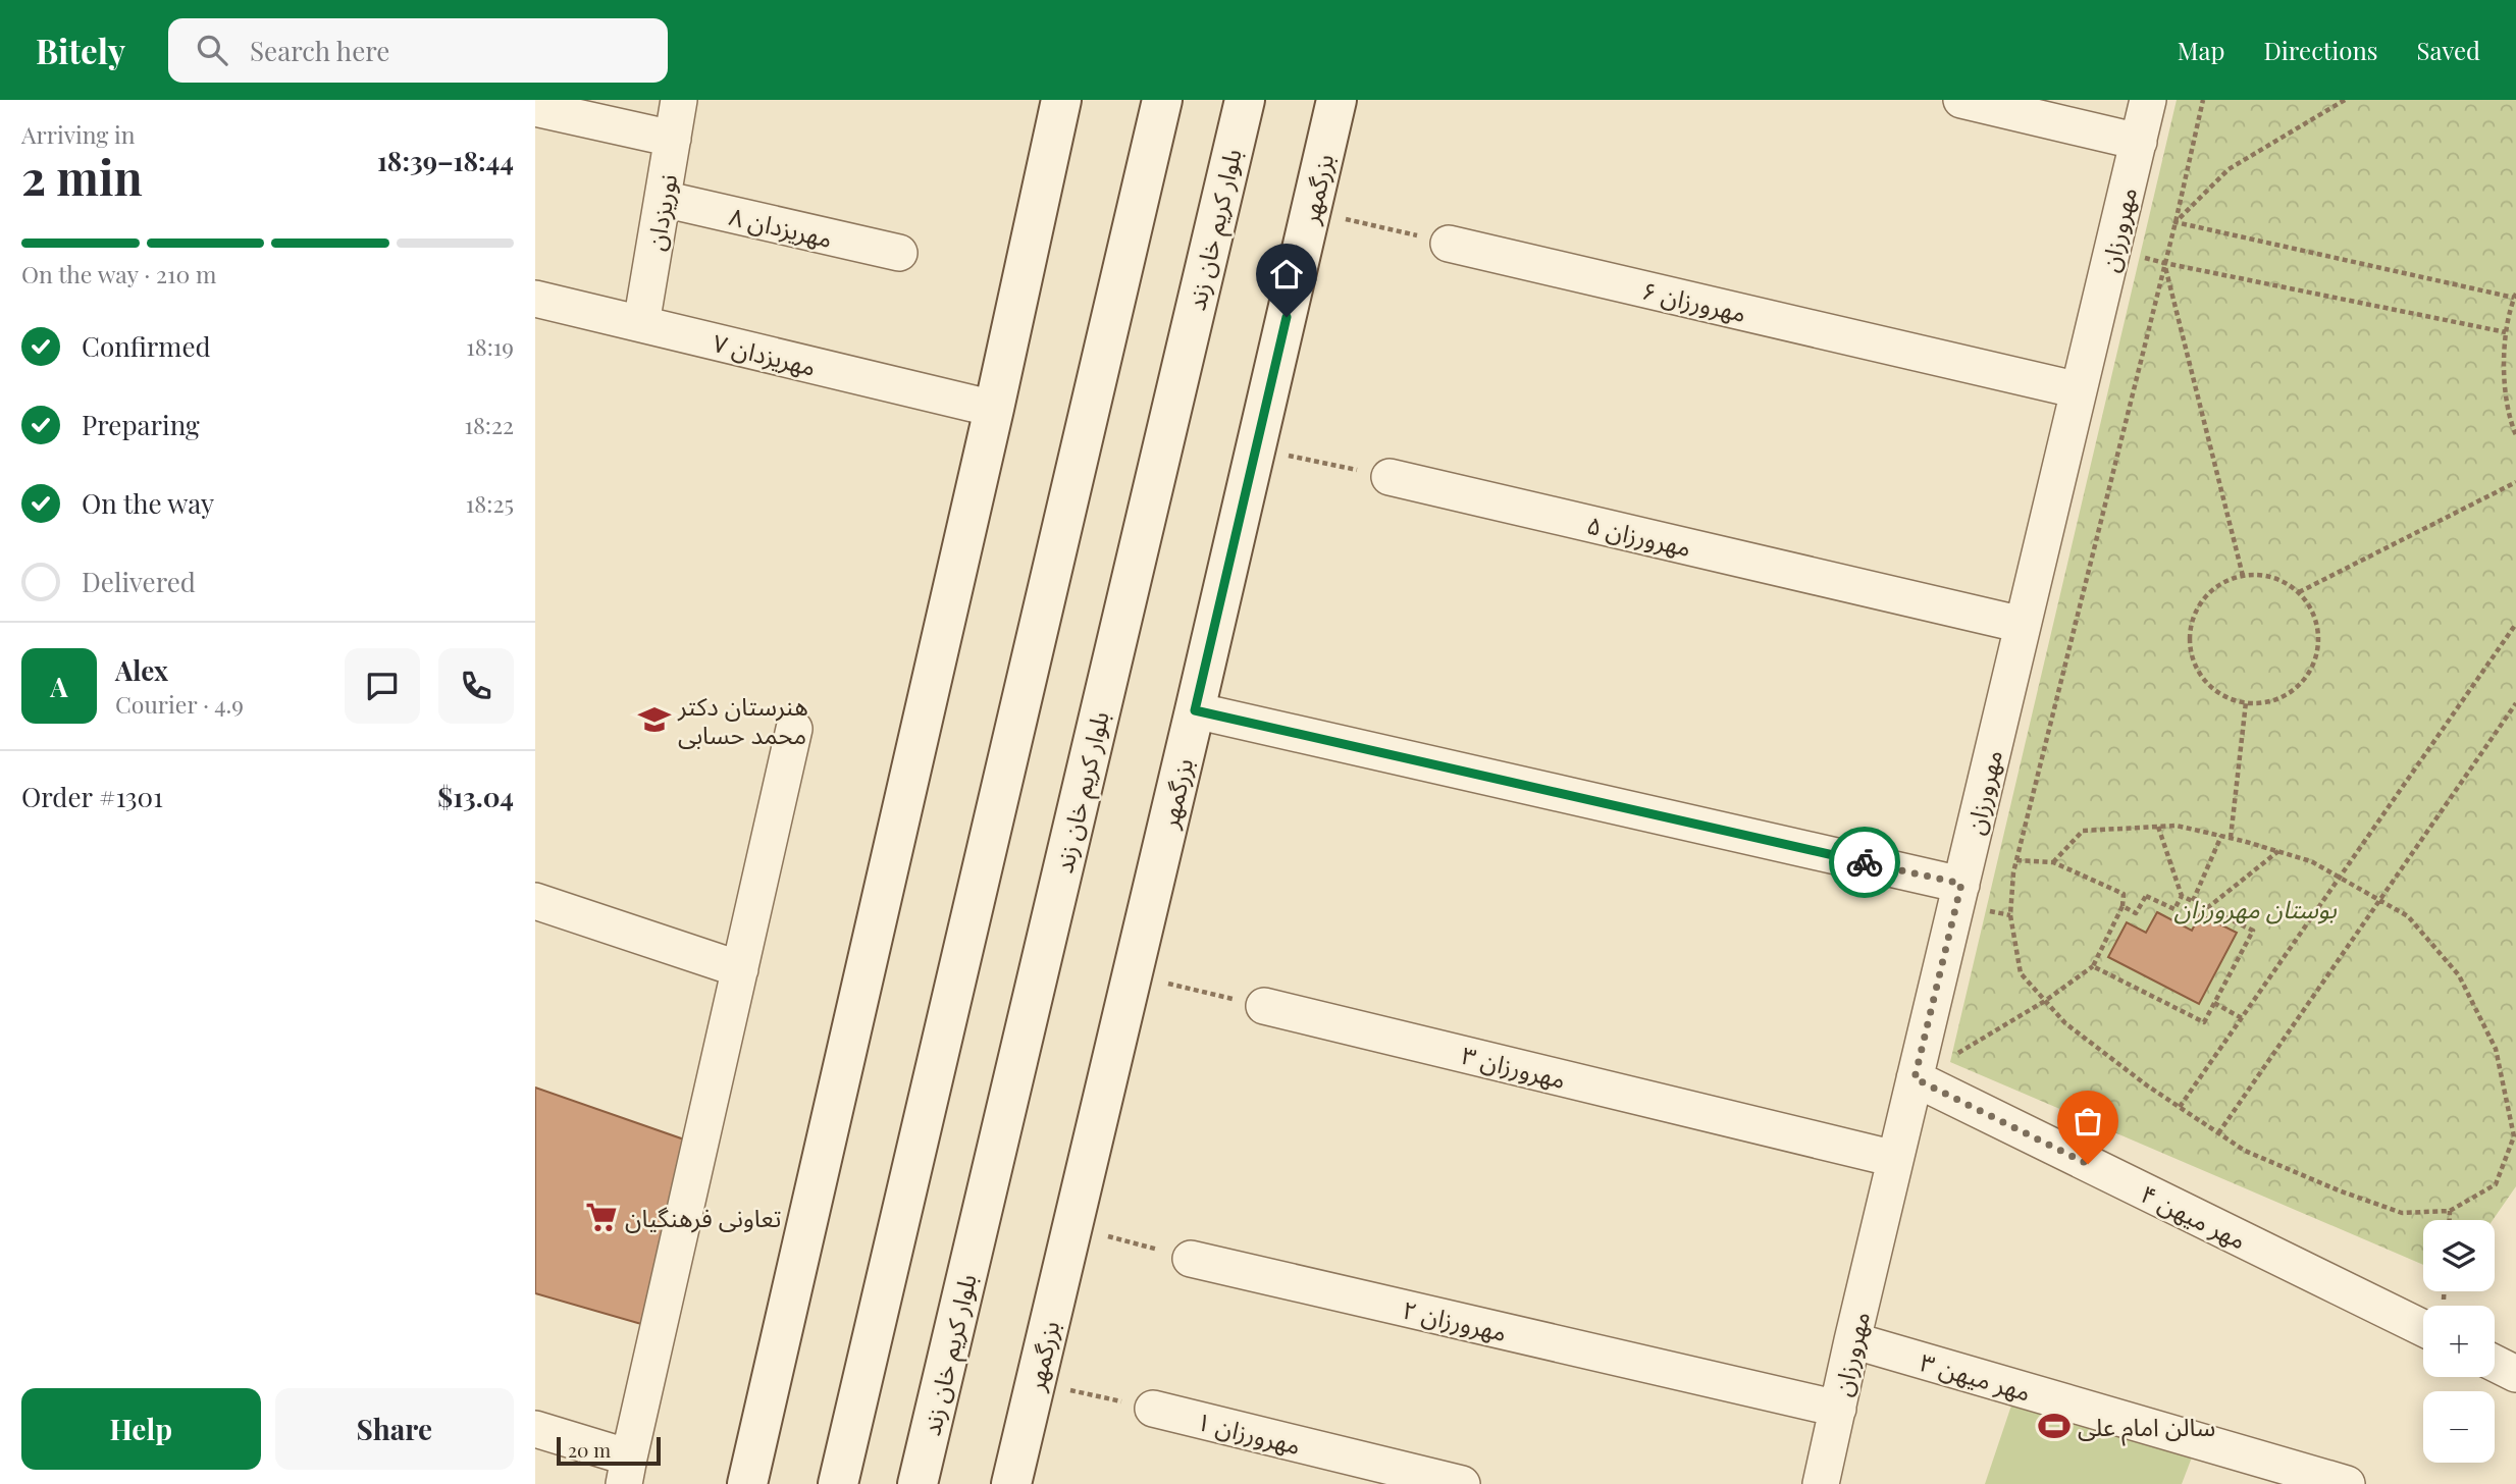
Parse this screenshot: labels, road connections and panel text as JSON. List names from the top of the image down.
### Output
{
  "streets": {
    "main road": ["بزرگمهر", "بلوار کریم خان زند"],
    "street": [
      "نوریزدان",
      "مهریزدان ۸",
      "مهرورزان",
      "مهرورزان ۶",
      "مهریزدان ۷",
      "مهرورزان ۵",
      "مهرورزان ۳",
      "مهر میهن ۴",
      "مهرورزان ۲",
      "مهر میهن ۳",
      "مهرورزان ۱"
    ]
  },
  "crossings": [
    ["نوریزدان", "مهریزدان ۸"],
    ["نوریزدان", "مهریزدان ۷"],
    ["مهرورزان", "مهرورزان ۶"],
    ["مهرورزان", "مهرورزان ۵"],
    ["مهرورزان", "مهرورزان ۳"],
    ["مهرورزان", "مهر میهن ۴"],
    ["مهرورزان", "مهرورزان ۲"],
    ["مهرورزان", "مهر میهن ۳"]
  ],
  "parks": ["بوستان مهرورزان"],
  "places": {
    "school or university": ["هنرستان دکتر محمد حسابی"],
    "supermarket": ["تعاونی فرهنگیان"],
    "sports": ["سالن امام علی"]
  },
  "scale_bar": "20 m",
  "page": {
    "header": "Bitely",
    "search": "Search here",
    "nav": ["Map", "Directions", "Saved"],
    "heading": ["2 min", "Arriving in", "18:39–18:44"],
    "panel": [
      "Alex",
      "Courier · 4.9",
      "Order #1301",
      "$13.04"
    ],
    "bar": "On the way · 210 m",
    "list": [
      ["Confirmed", "18:19"],
      ["Preparing", "18:22"],
      ["On the way", "18:25"],
      "Delivered"
    ],
    "round": "A",
    "map_buttons": ["+", "−"],
    "buttons": ["Help", "Share"],
    "scale": "20 m"
  }
}
